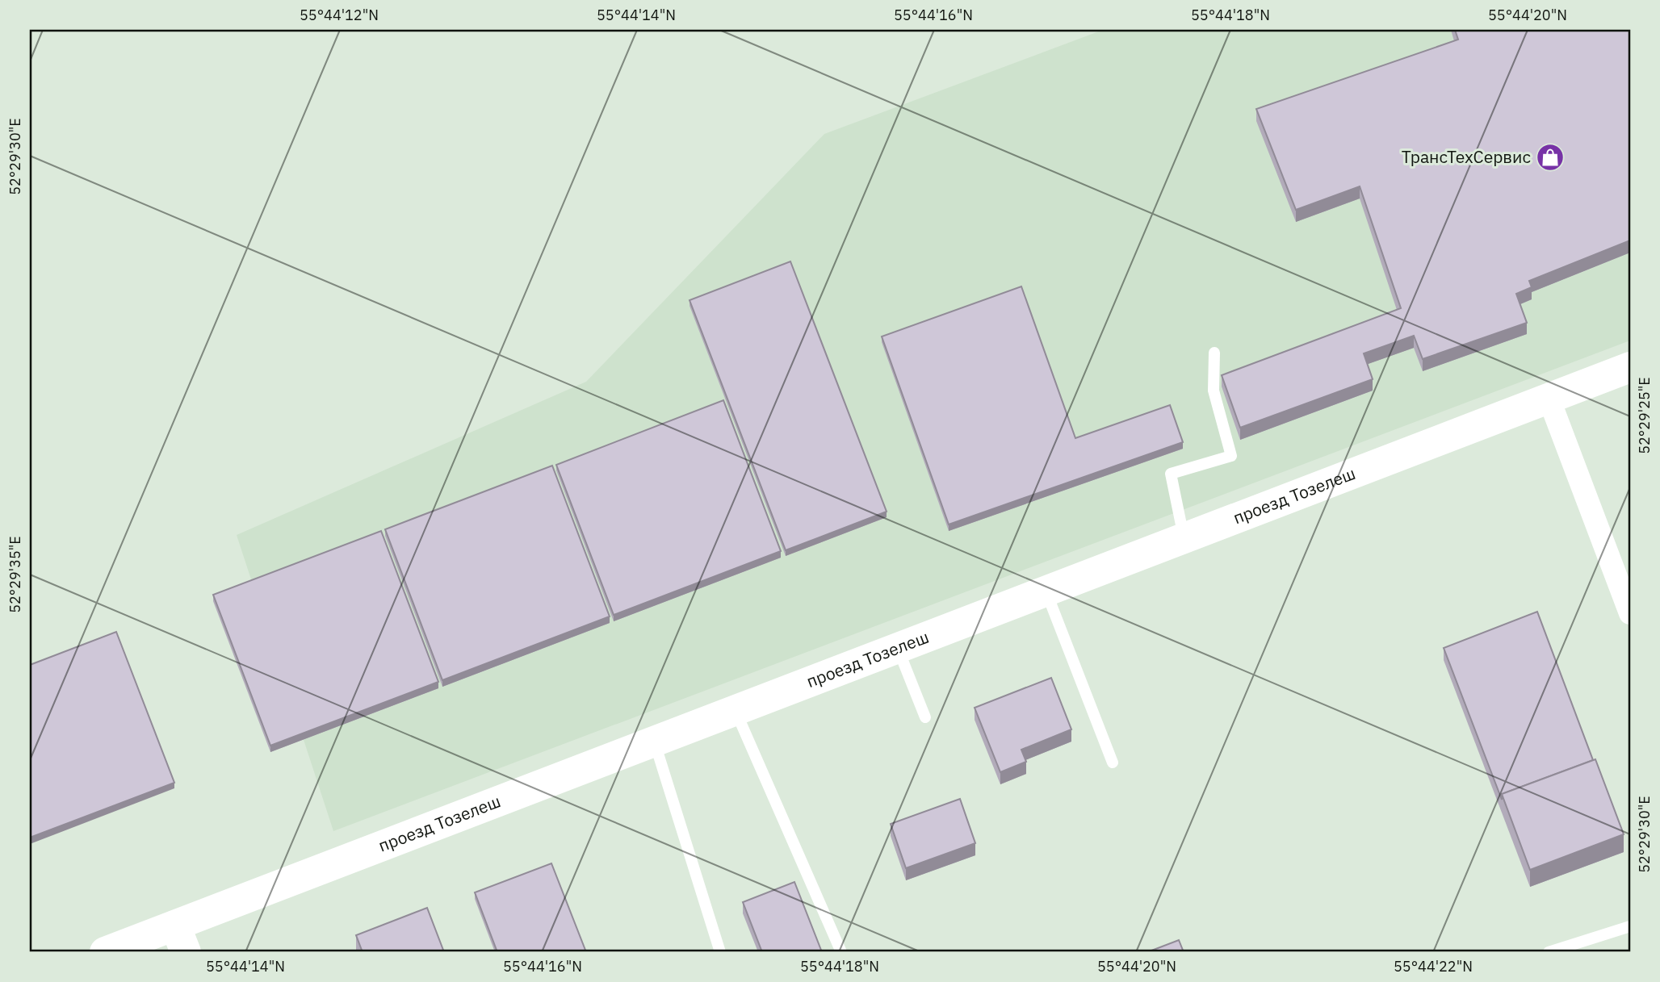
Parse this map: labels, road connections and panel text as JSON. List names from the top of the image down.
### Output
{
  "streets": {
    "street": ["проезд Тозелеш"]
  },
  "places": {
    "shop": ["ТрансТехСервис"]
  },
  "coordinates": [
    "55°44'12\"N",
    "55°44'14\"N",
    "55°44'16\"N",
    "55°44'18\"N",
    "55°44'20\"N",
    "52°29'30\"E",
    "52°29'25\"E",
    "52°29'35\"E",
    "55°44'22\"N"
  ]
}
